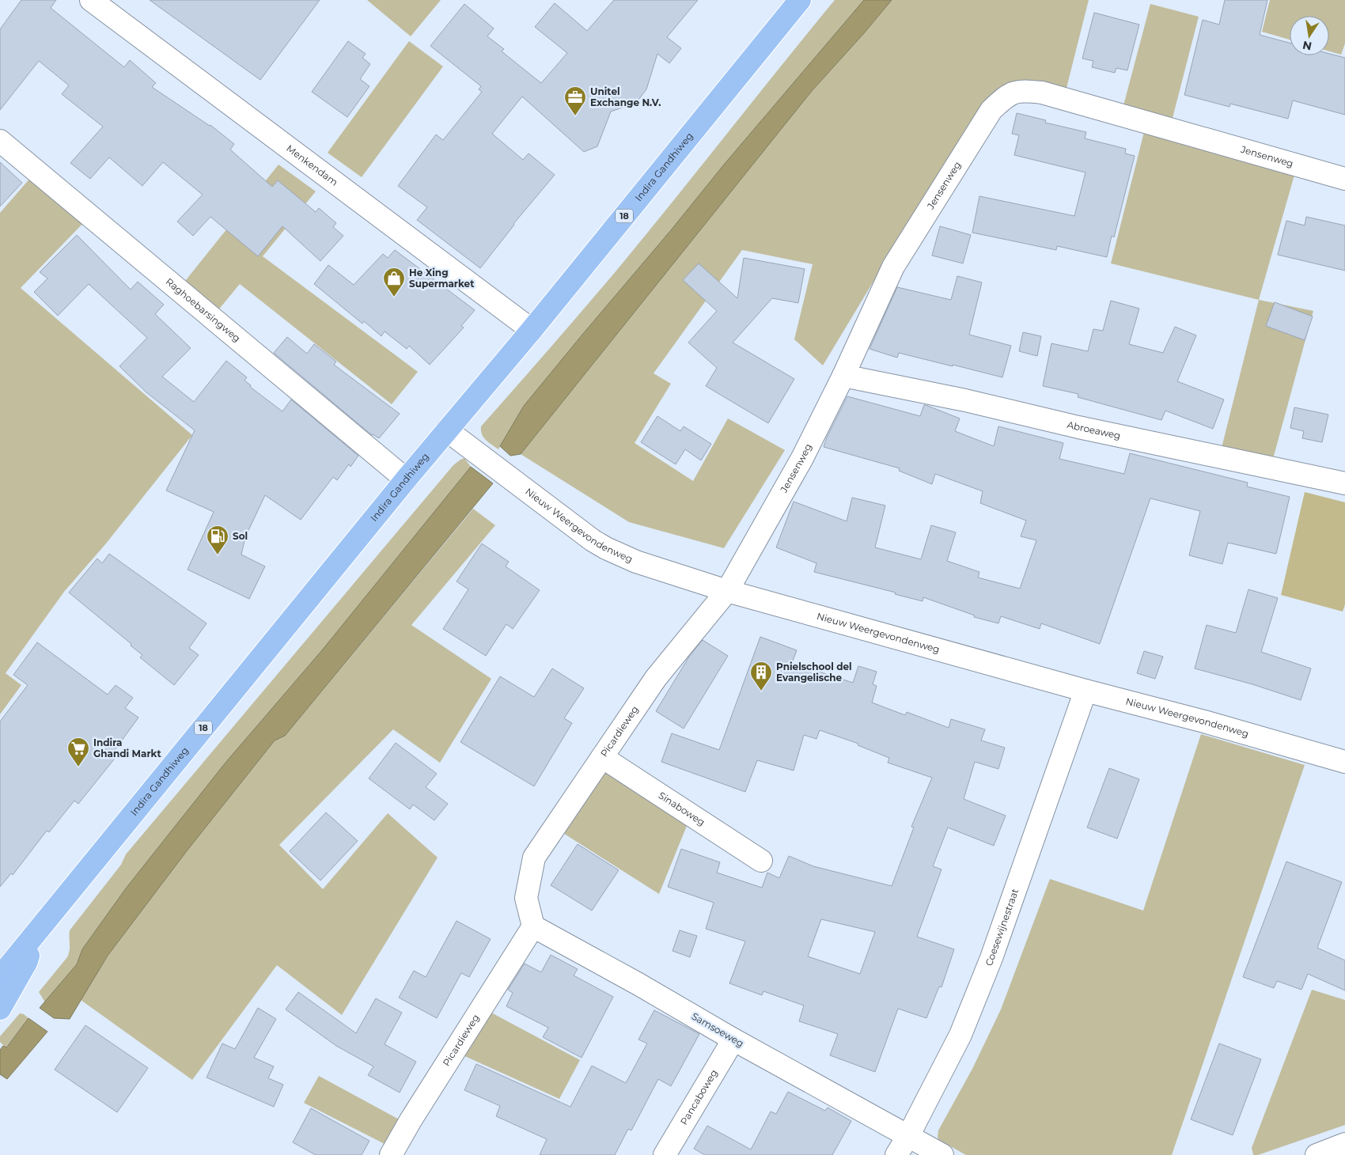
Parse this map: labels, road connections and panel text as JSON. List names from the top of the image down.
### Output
{
  "streets": {
    "main road": ["Indira Gandhiweg", "18"],
    "street": [
      "Jensenweg",
      "Menkendam",
      "Raghoebarsingweg",
      "Abroeaweg",
      "Nieuw Weergevondenweg",
      "Picardieweg",
      "Sinaboweg",
      "Coesewijnestraat",
      "Samsoeweg",
      "Pancaboweg"
    ]
  },
  "crossings": [
    ["Jensenweg", "Abroeaweg"],
    ["Jensenweg", "Nieuw Weergevondenweg"],
    ["Jensenweg", "Picardieweg"],
    ["Menkendam", "Indira Gandhiweg"],
    ["Indira Gandhiweg", "Raghoebarsingweg"],
    ["Indira Gandhiweg", "Nieuw Weergevondenweg"],
    ["Nieuw Weergevondenweg", "Picardieweg"],
    ["Nieuw Weergevondenweg", "Coesewijnestraat"],
    ["Picardieweg", "Sinaboweg"],
    ["Picardieweg", "Samsoeweg"],
    ["Coesewijnestraat", "Samsoeweg"],
    ["Samsoeweg", "Pancaboweg"]
  ],
  "places": {
    "office": ["Unitel Exchange N.V."],
    "shop": ["He Xing Supermarket"],
    "fuel station": ["Sol"],
    "building": ["Pnielschool del Evangelische"],
    "supermarket": ["Indira Ghandi Markt"]
  },
  "north": "bottom"
}
